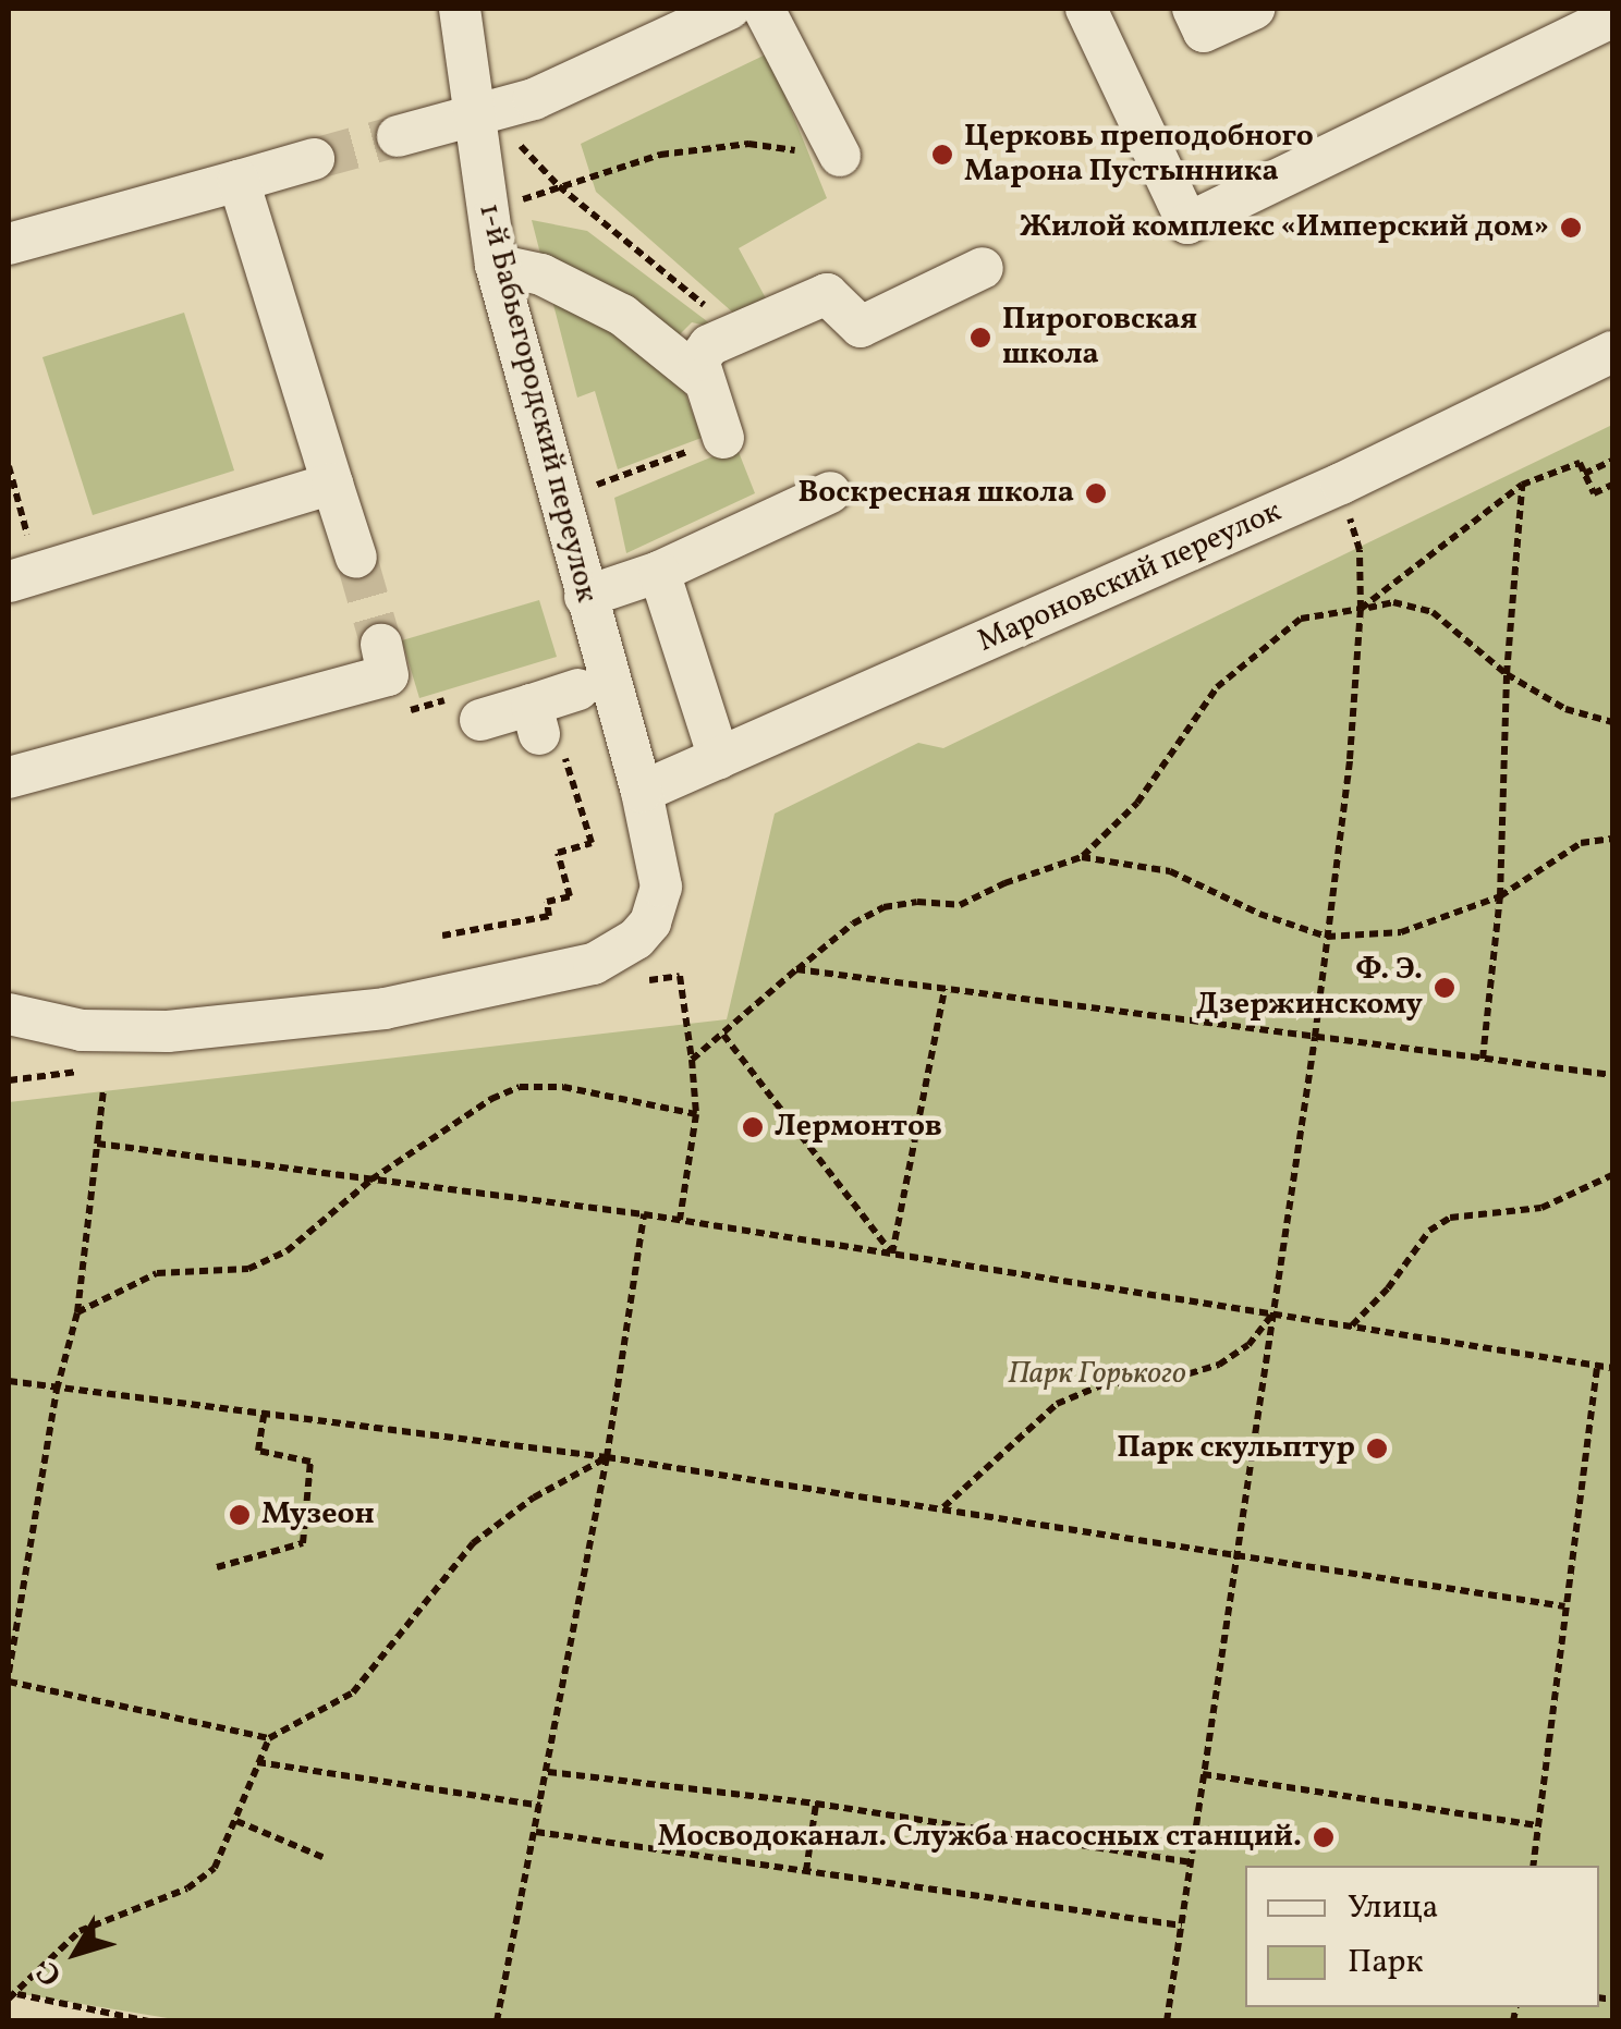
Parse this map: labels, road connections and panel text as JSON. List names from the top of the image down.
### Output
{
  "streets": {
    "street": ["1-й Бабьегородский переулок", "Мароновский переулок"]
  },
  "crossings": [
    ["1-й Бабьегородский переулок", "Мароновский переулок"]
  ],
  "parks": ["Парк Горького"],
  "places": [
    "Церковь преподобного Марона Пустынника",
    "Жилой комплекс «Имперский дом»",
    "Пироговская школа",
    "Воскресная школа",
    "Ф. Э. Дзержинскому",
    "Лермонтов",
    "Парк скульптур",
    "Музеон",
    "Мосводоканал. Служба насосных станций."
  ],
  "legend": ["Улица", "Парк"],
  "north": "bottom left"
}
